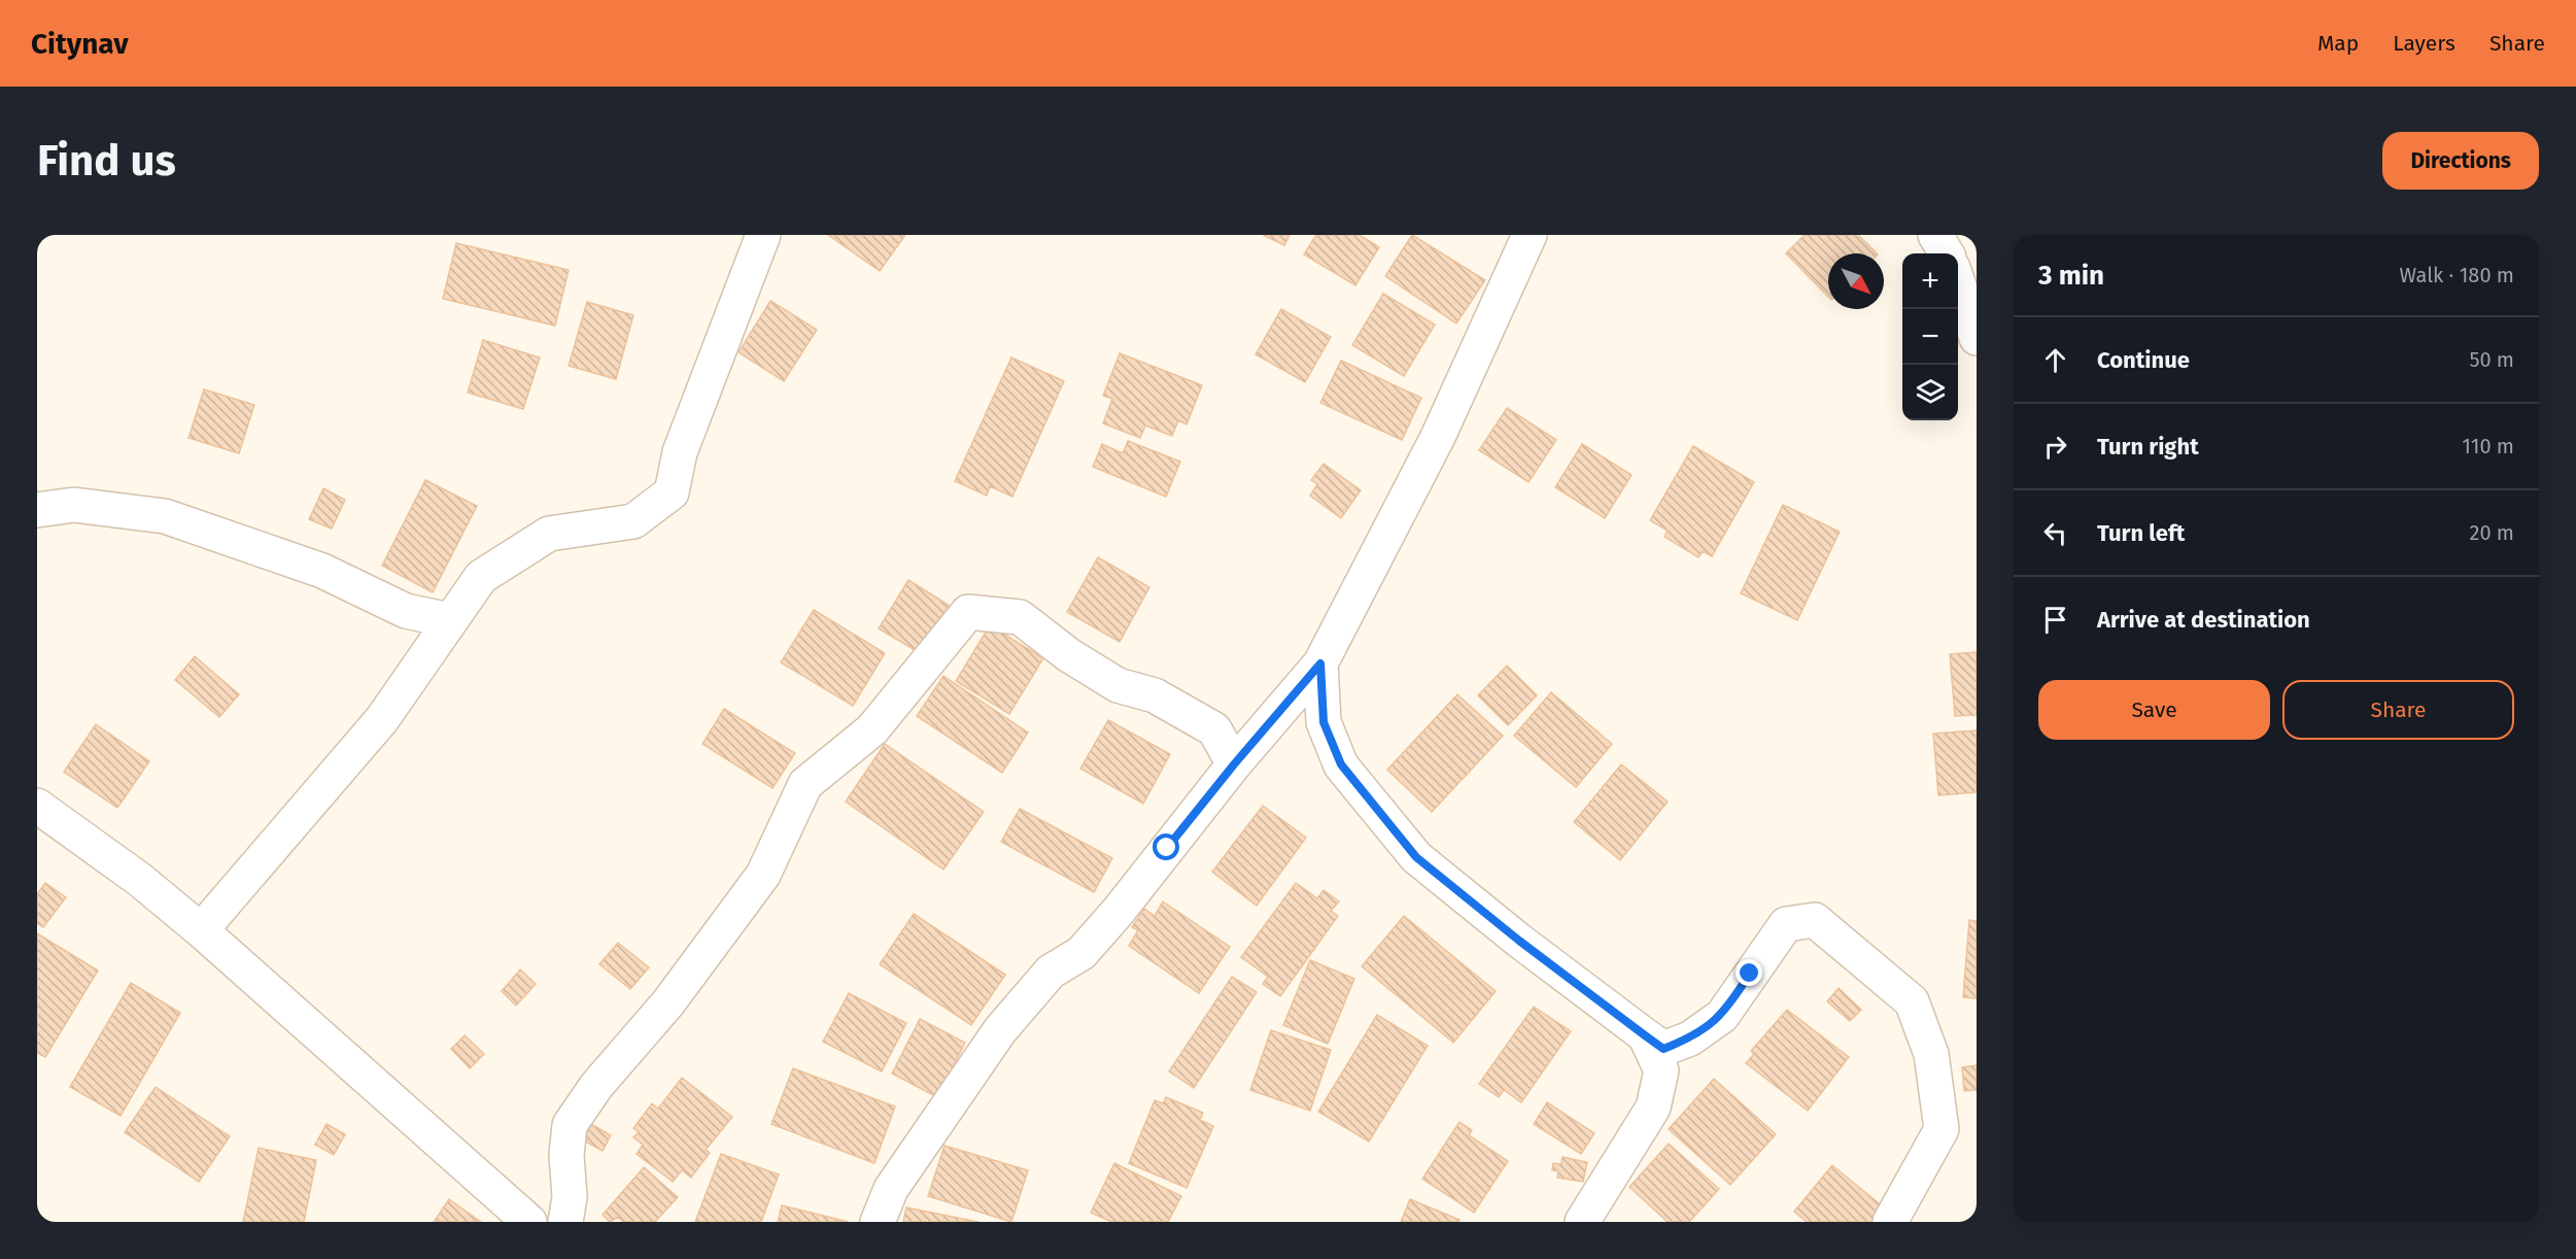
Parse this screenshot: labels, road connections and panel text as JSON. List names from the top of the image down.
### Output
{
  "north": "bottom right",
  "page": {
    "header": "Citynav",
    "nav": ["Map", "Layers", "Share"],
    "buttons": [
      "Directions",
      ["Save", "Share"]
    ],
    "title": "Find us",
    "heading": ["3 min", "Walk · 180 m"],
    "map_buttons": ["+", "−"],
    "list": [
      ["Continue", "50 m"],
      ["Turn right", "110 m"],
      ["Turn left", "20 m"],
      "Arrive at destination"
    ]
  }
}
